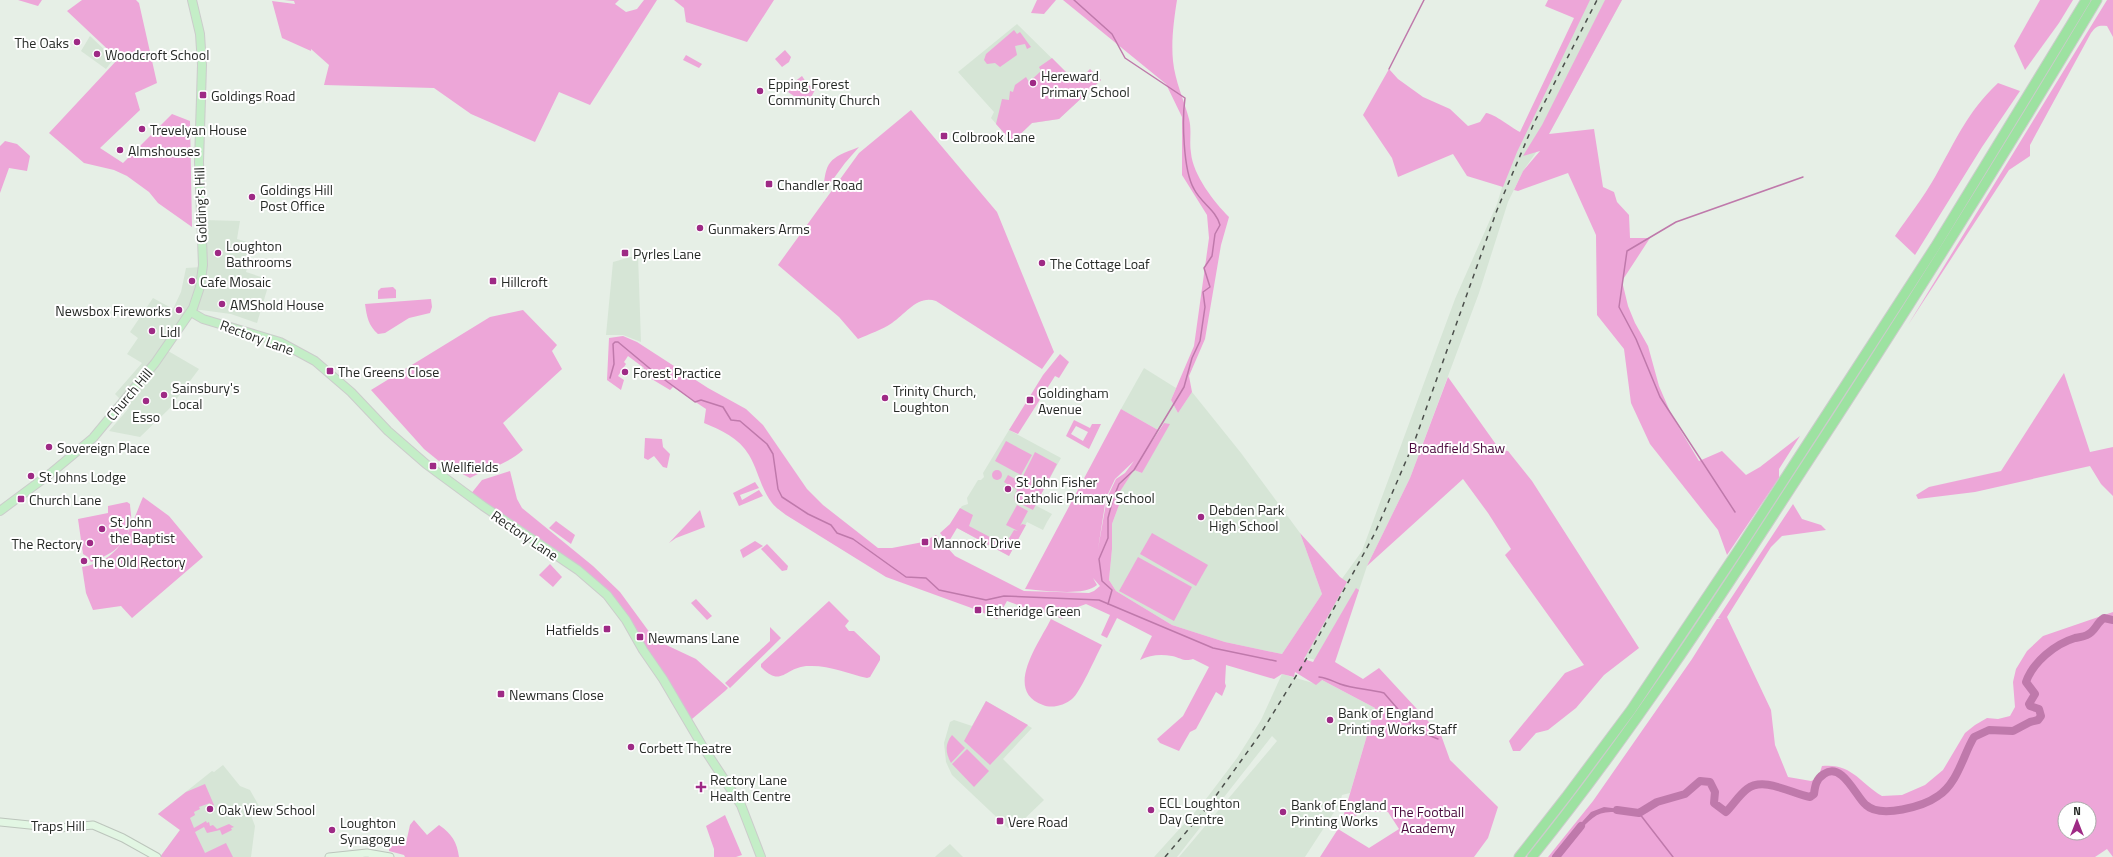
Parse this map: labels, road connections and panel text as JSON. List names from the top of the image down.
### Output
{
  "streets": {
    "main road": ["Golding's Hill", "Rectory Lane", "Church Hill"],
    "street": ["Traps Hill"]
  },
  "crossings": [
    ["Golding's Hill", "Rectory Lane"],
    ["Golding's Hill", "Church Hill"],
    ["Rectory Lane", "Church Hill"]
  ],
  "parks": ["Broadfield Shaw", "The Football Academy"],
  "places": {
    "other": [
      "The Oaks",
      "Woodcroft School",
      "Hereward Primary School",
      "Epping Forest Community Church",
      "Trevelyan House",
      "Almshouses",
      "Goldings Hill Post Office",
      "Gunmakers Arms",
      "Loughton Bathrooms",
      "The Cottage Loaf",
      "Cafe Mosaic",
      "AMShold House",
      "Newsbox Fireworks",
      "Lidl",
      "Forest Practice",
      "Sainsbury's Local",
      "Trinity Church, Loughton",
      "Esso",
      "Sovereign Place",
      "St Johns Lodge",
      "St John Fisher Catholic Primary School",
      "Debden Park High School",
      "St John the Baptist",
      "The Rectory",
      "The Old Rectory",
      "Bank of England Printing Works Staff",
      "Corbett Theatre",
      "Oak View School",
      "ECL Loughton Day Centre",
      "Bank of England Printing Works",
      "Loughton Synagogue"
    ],
    "transit": [
      "Goldings Road",
      "Colbrook Lane",
      "Chandler Road",
      "Pyrles Lane",
      "Hillcroft",
      "The Greens Close",
      "Goldingham Avenue",
      "Wellfields",
      "Church Lane",
      "Mannock Drive",
      "Etheridge Green",
      "Hatfields",
      "Newmans Lane",
      "Newmans Close",
      "Vere Road"
    ],
    "health": ["Rectory Lane Health Centre"]
  },
  "north": "top"
}
